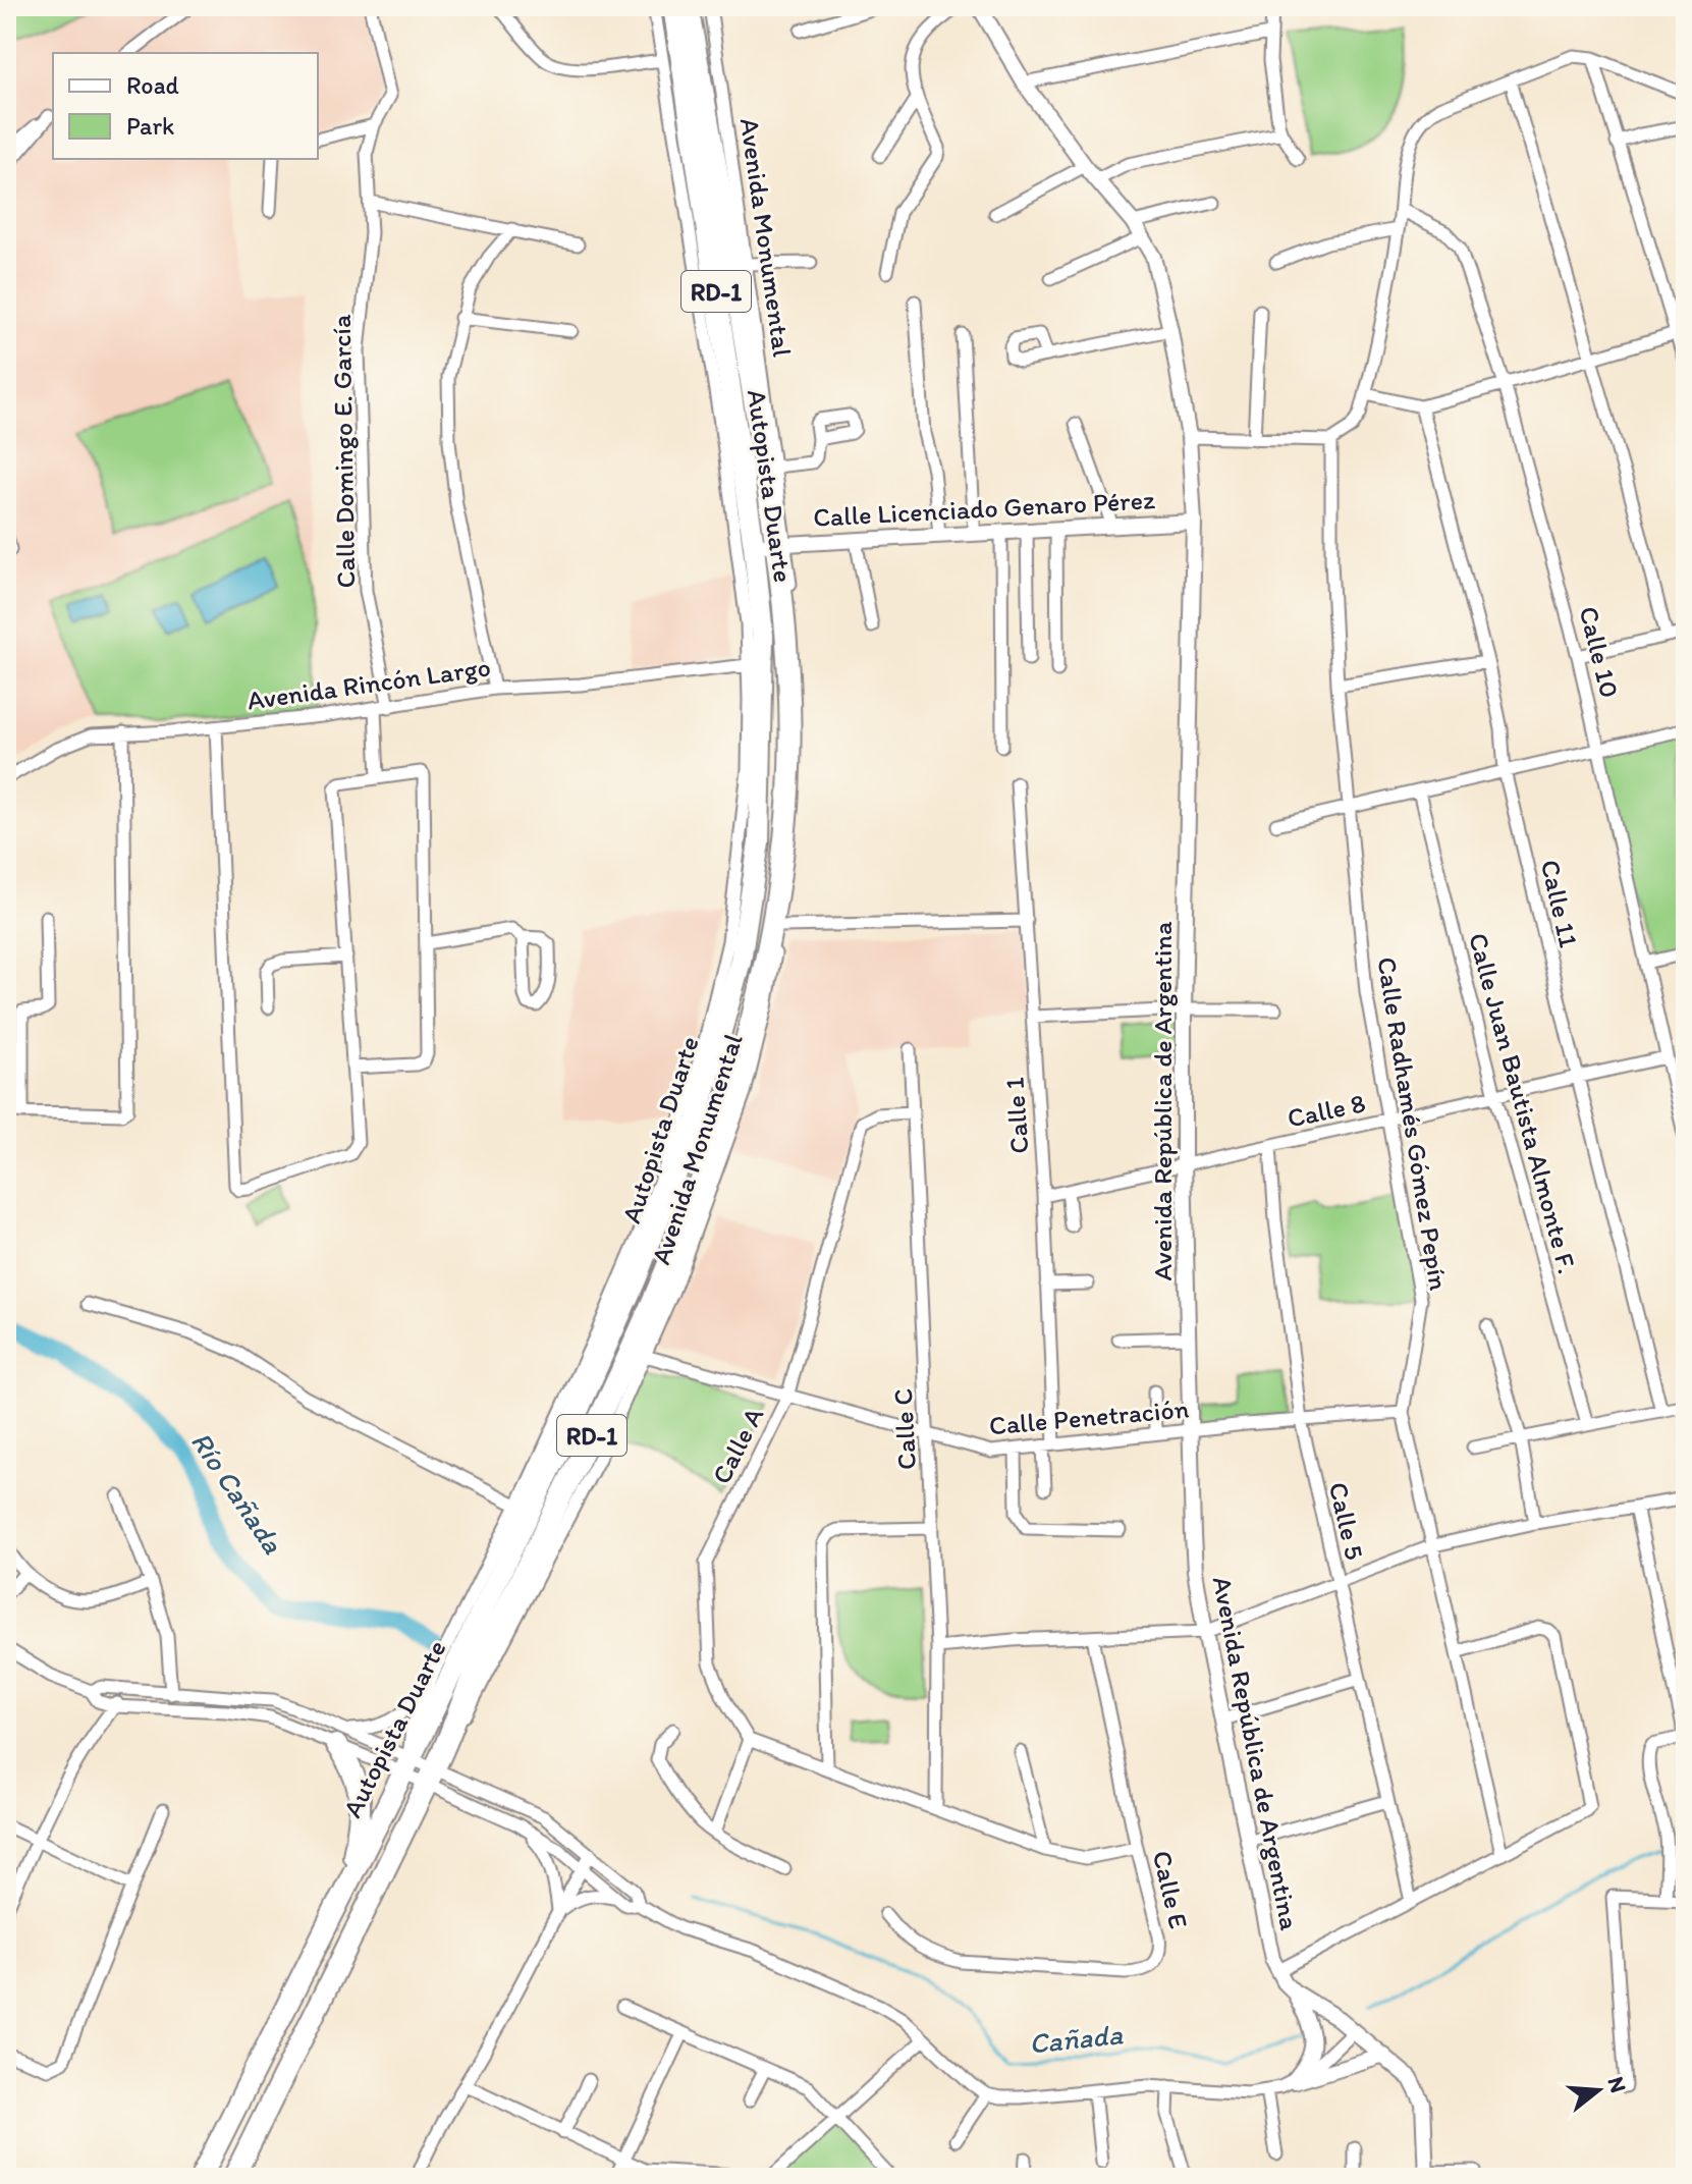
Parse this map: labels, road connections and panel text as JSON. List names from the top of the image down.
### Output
{
  "streets": {
    "highway": ["RD-1", "Autopista Duarte"],
    "main road": ["Calle Licenciado Genaro Pérez", "Avenida República de Argentina"],
    "street": [
      "Avenida Monumental",
      "Calle Domingo E. García",
      "Calle 10",
      "Avenida Rincón Largo",
      "Calle 11",
      "Calle Juan Bautista Almonte F.",
      "Calle 8",
      "Calle 1",
      "Calle Radhamés Gómez Pepín",
      "Calle Penetración",
      "Calle C",
      "Calle A",
      "Calle 5",
      "Calle E"
    ]
  },
  "crossings": [
    ["Avenida Monumental", "Autopista Duarte"],
    ["Avenida Monumental", "Calle Licenciado Genaro Pérez"],
    ["Avenida Monumental", "Avenida Rincón Largo"],
    ["Avenida Monumental", "Calle Penetración"],
    ["Calle Domingo E. García", "Avenida Rincón Largo"],
    ["Autopista Duarte", "Calle Licenciado Genaro Pérez"],
    ["Calle Licenciado Genaro Pérez", "Avenida República de Argentina"],
    ["Calle 10", "Calle 8"],
    ["Calle 11", "Calle 8"],
    ["Avenida República de Argentina", "Calle 8"],
    ["Avenida República de Argentina", "Calle Penetración"],
    ["Calle Juan Bautista Almonte F.", "Calle 8"],
    ["Calle 8", "Calle 1"],
    ["Calle 8", "Calle Radhamés Gómez Pepín"],
    ["Calle 8", "Calle 5"],
    ["Calle 1", "Calle Penetración"],
    ["Calle Radhamés Gómez Pepín", "Calle Penetración"],
    ["Calle Penetración", "Calle C"],
    ["Calle Penetración", "Calle A"],
    ["Calle Penetración", "Calle 5"],
    ["Calle C", "Calle A"]
  ],
  "water": ["Río Cañada", "Cañada"],
  "legend": ["Road", "Park"],
  "north": "right"
}
